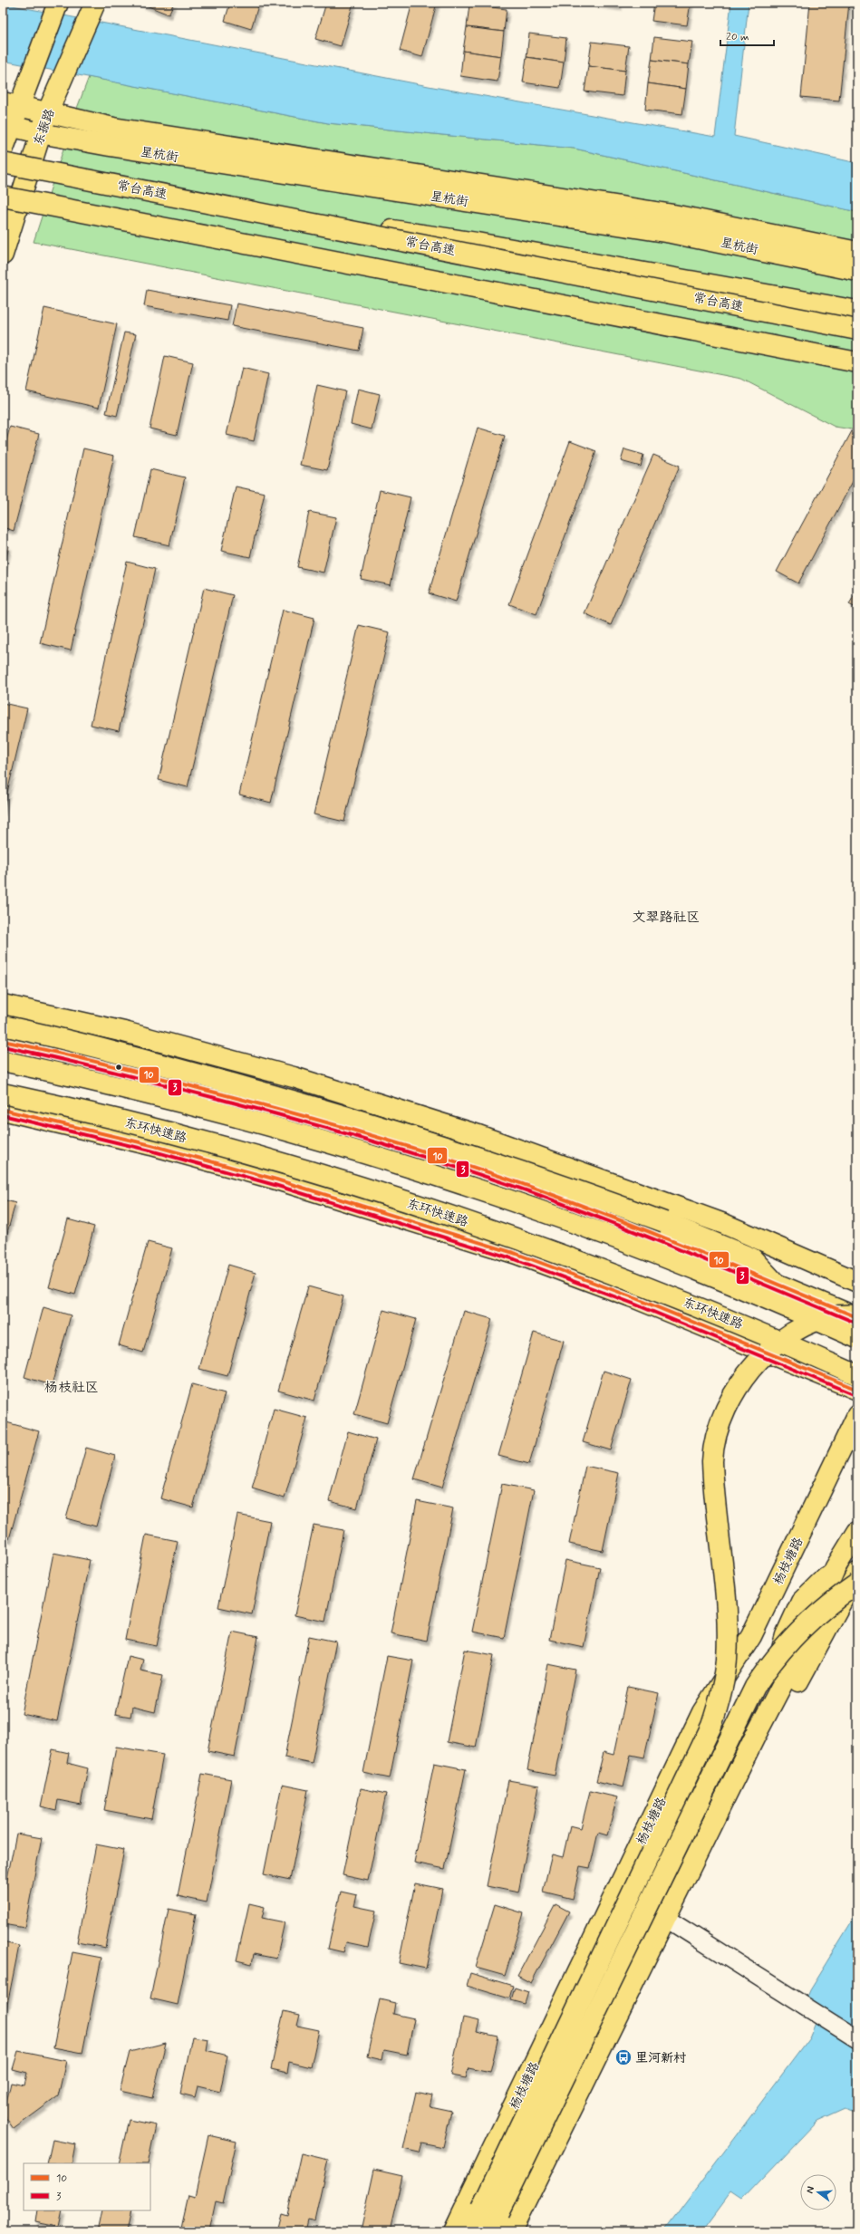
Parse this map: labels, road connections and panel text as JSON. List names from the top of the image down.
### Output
{
  "streets": {
    "main road": [
      "东振路",
      "星杭街",
      "常台高速",
      "东环快速路",
      "杨枝塘路"
    ]
  },
  "crossings": [
    ["东振路", "星杭街"]
  ],
  "districts": ["文翠路社区", "杨枝社区"],
  "places": {
    "bus stop": ["里河新村"]
  },
  "lines": ["transit line 10", "transit line 3"],
  "legend": ["10", "3"],
  "scale_bar": "20 m",
  "north": "left"
}
